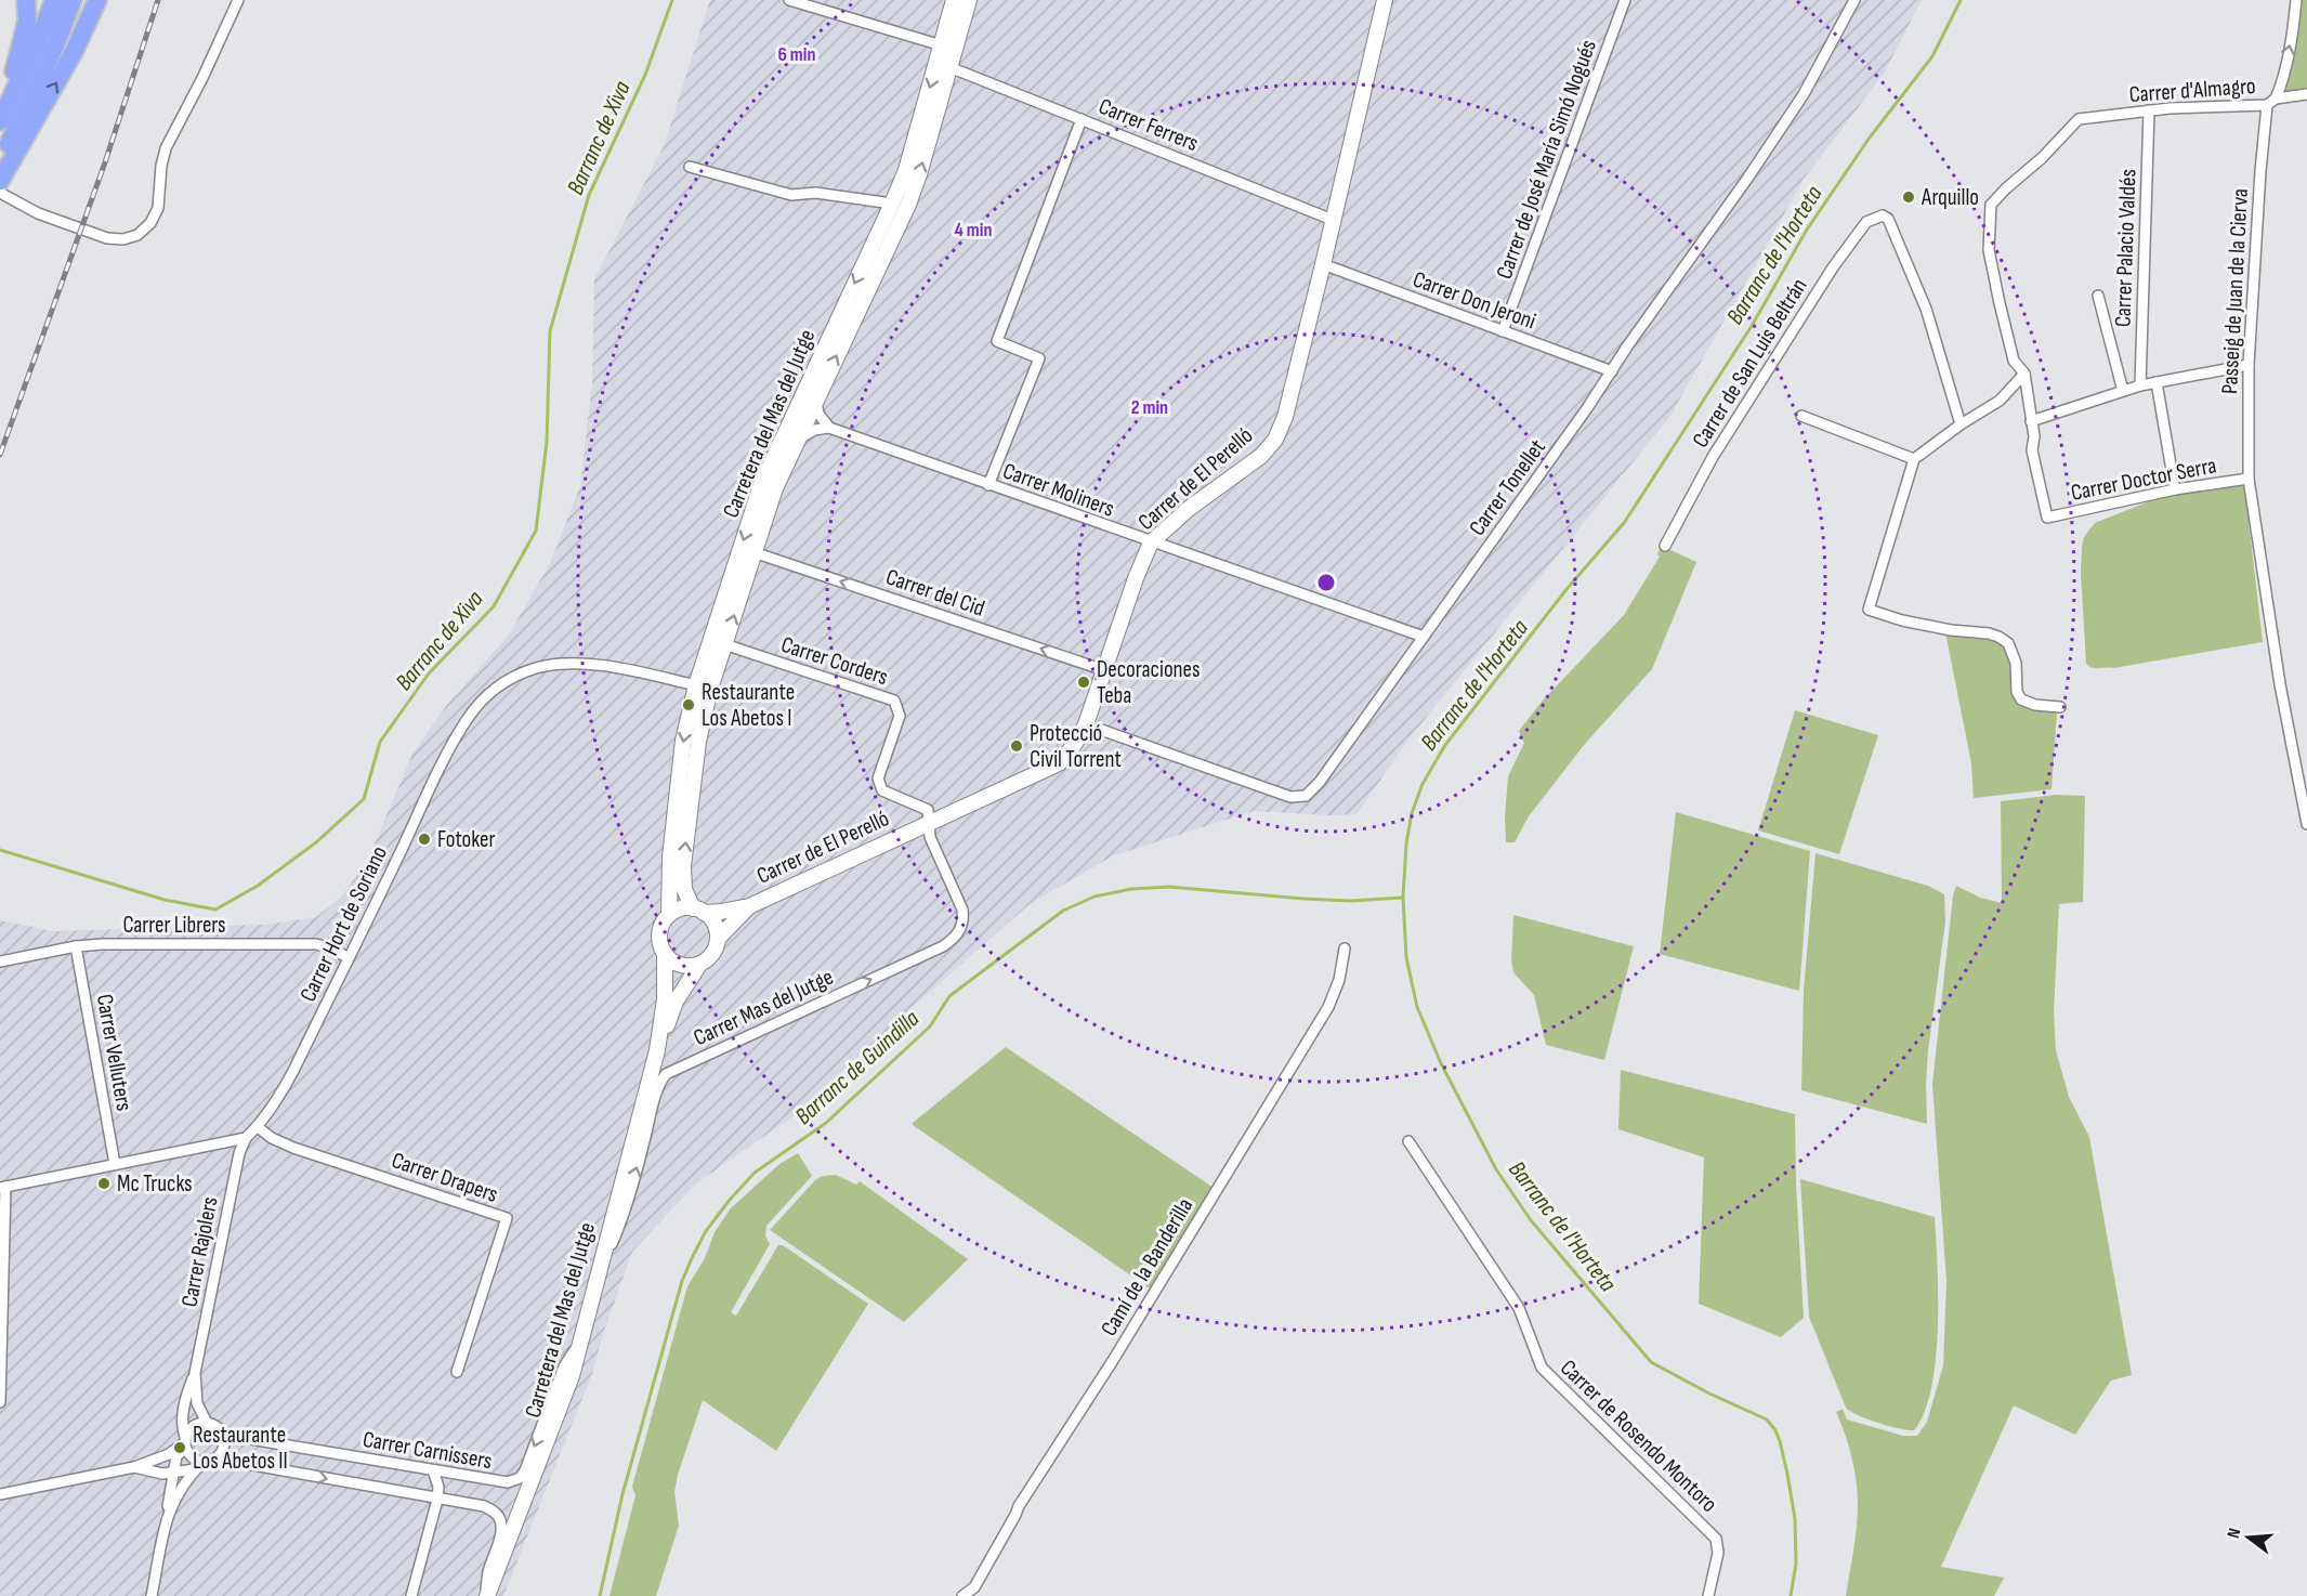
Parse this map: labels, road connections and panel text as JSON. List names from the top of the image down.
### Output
{
  "streets": {
    "street": [
      "Carrer d'Almagro",
      "Carrer Ferrers",
      "Carrer de José María Simó Nogués",
      "Carrer Palacio Valdés",
      "Passeig de Juan de la Cierva",
      "Carrer Don Jeroni",
      "Carrer de San Luis Beltrán",
      "Carretera del Mas del Jutge",
      "Carrer de El Perelló",
      "Carrer Doctor Serra",
      "Carrer Tonellet",
      "Carrer Moliners",
      "Carrer del Cid",
      "Carrer Corders",
      "Carrer Hort de Soriano",
      "Carrer Librers",
      "Carrer Mas del Jutge",
      "Carrer Velluters",
      "Carrer Drapers",
      "Carrer Rajolers",
      "Camí de la Banderilla",
      "Carrer de Rosendo Montoro",
      "Carrer Carnissers"
    ]
  },
  "crossings": [
    ["Carrer d'Almagro", "Carrer Palacio Valdés"],
    ["Carrer d'Almagro", "Passeig de Juan de la Cierva"],
    ["Carrer Ferrers", "Carretera del Mas del Jutge"],
    ["Carrer Ferrers", "Carrer de El Perelló"],
    ["Carrer de José María Simó Nogués", "Carrer Don Jeroni"],
    ["Passeig de Juan de la Cierva", "Carrer Doctor Serra"],
    ["Carrer Don Jeroni", "Carrer de El Perelló"],
    ["Carrer Don Jeroni", "Carrer Tonellet"],
    ["Carretera del Mas del Jutge", "Carrer del Cid"],
    ["Carretera del Mas del Jutge", "Carrer Corders"],
    ["Carretera del Mas del Jutge", "Carrer Hort de Soriano"],
    ["Carretera del Mas del Jutge", "Carrer Mas del Jutge"],
    ["Carretera del Mas del Jutge", "Carrer Carnissers"],
    ["Carrer de El Perelló", "Carrer Tonellet"],
    ["Carrer de El Perelló", "Carrer Moliners"],
    ["Carrer de El Perelló", "Carrer del Cid"],
    ["Carrer de El Perelló", "Carrer Corders"],
    ["Carrer de El Perelló", "Carrer Mas del Jutge"],
    ["Carrer Tonellet", "Carrer Moliners"],
    ["Carrer Corders", "Carrer Mas del Jutge"],
    ["Carrer Hort de Soriano", "Carrer Librers"],
    ["Carrer Hort de Soriano", "Carrer Velluters"],
    ["Carrer Hort de Soriano", "Carrer Drapers"],
    ["Carrer Hort de Soriano", "Carrer Rajolers"],
    ["Carrer Librers", "Carrer Velluters"],
    ["Carrer Rajolers", "Carrer Carnissers"]
  ],
  "one_way": ["Carrer del Cid", "Carrer Mas del Jutge"],
  "water": ["Barranc de Xiva", "Barranc de l'Horteta", "Barranc de Guindilla"],
  "places": [
    "Arquillo",
    "Decoraciones Teba",
    "Restaurante Los Abetos I",
    "Protecció Civil Torrent",
    "Fotoker",
    "Mc Trucks",
    "Restaurante Los Abetos II"
  ],
  "north": "left",
  "rings": ["6 min", "4 min", "2 min"]
}
